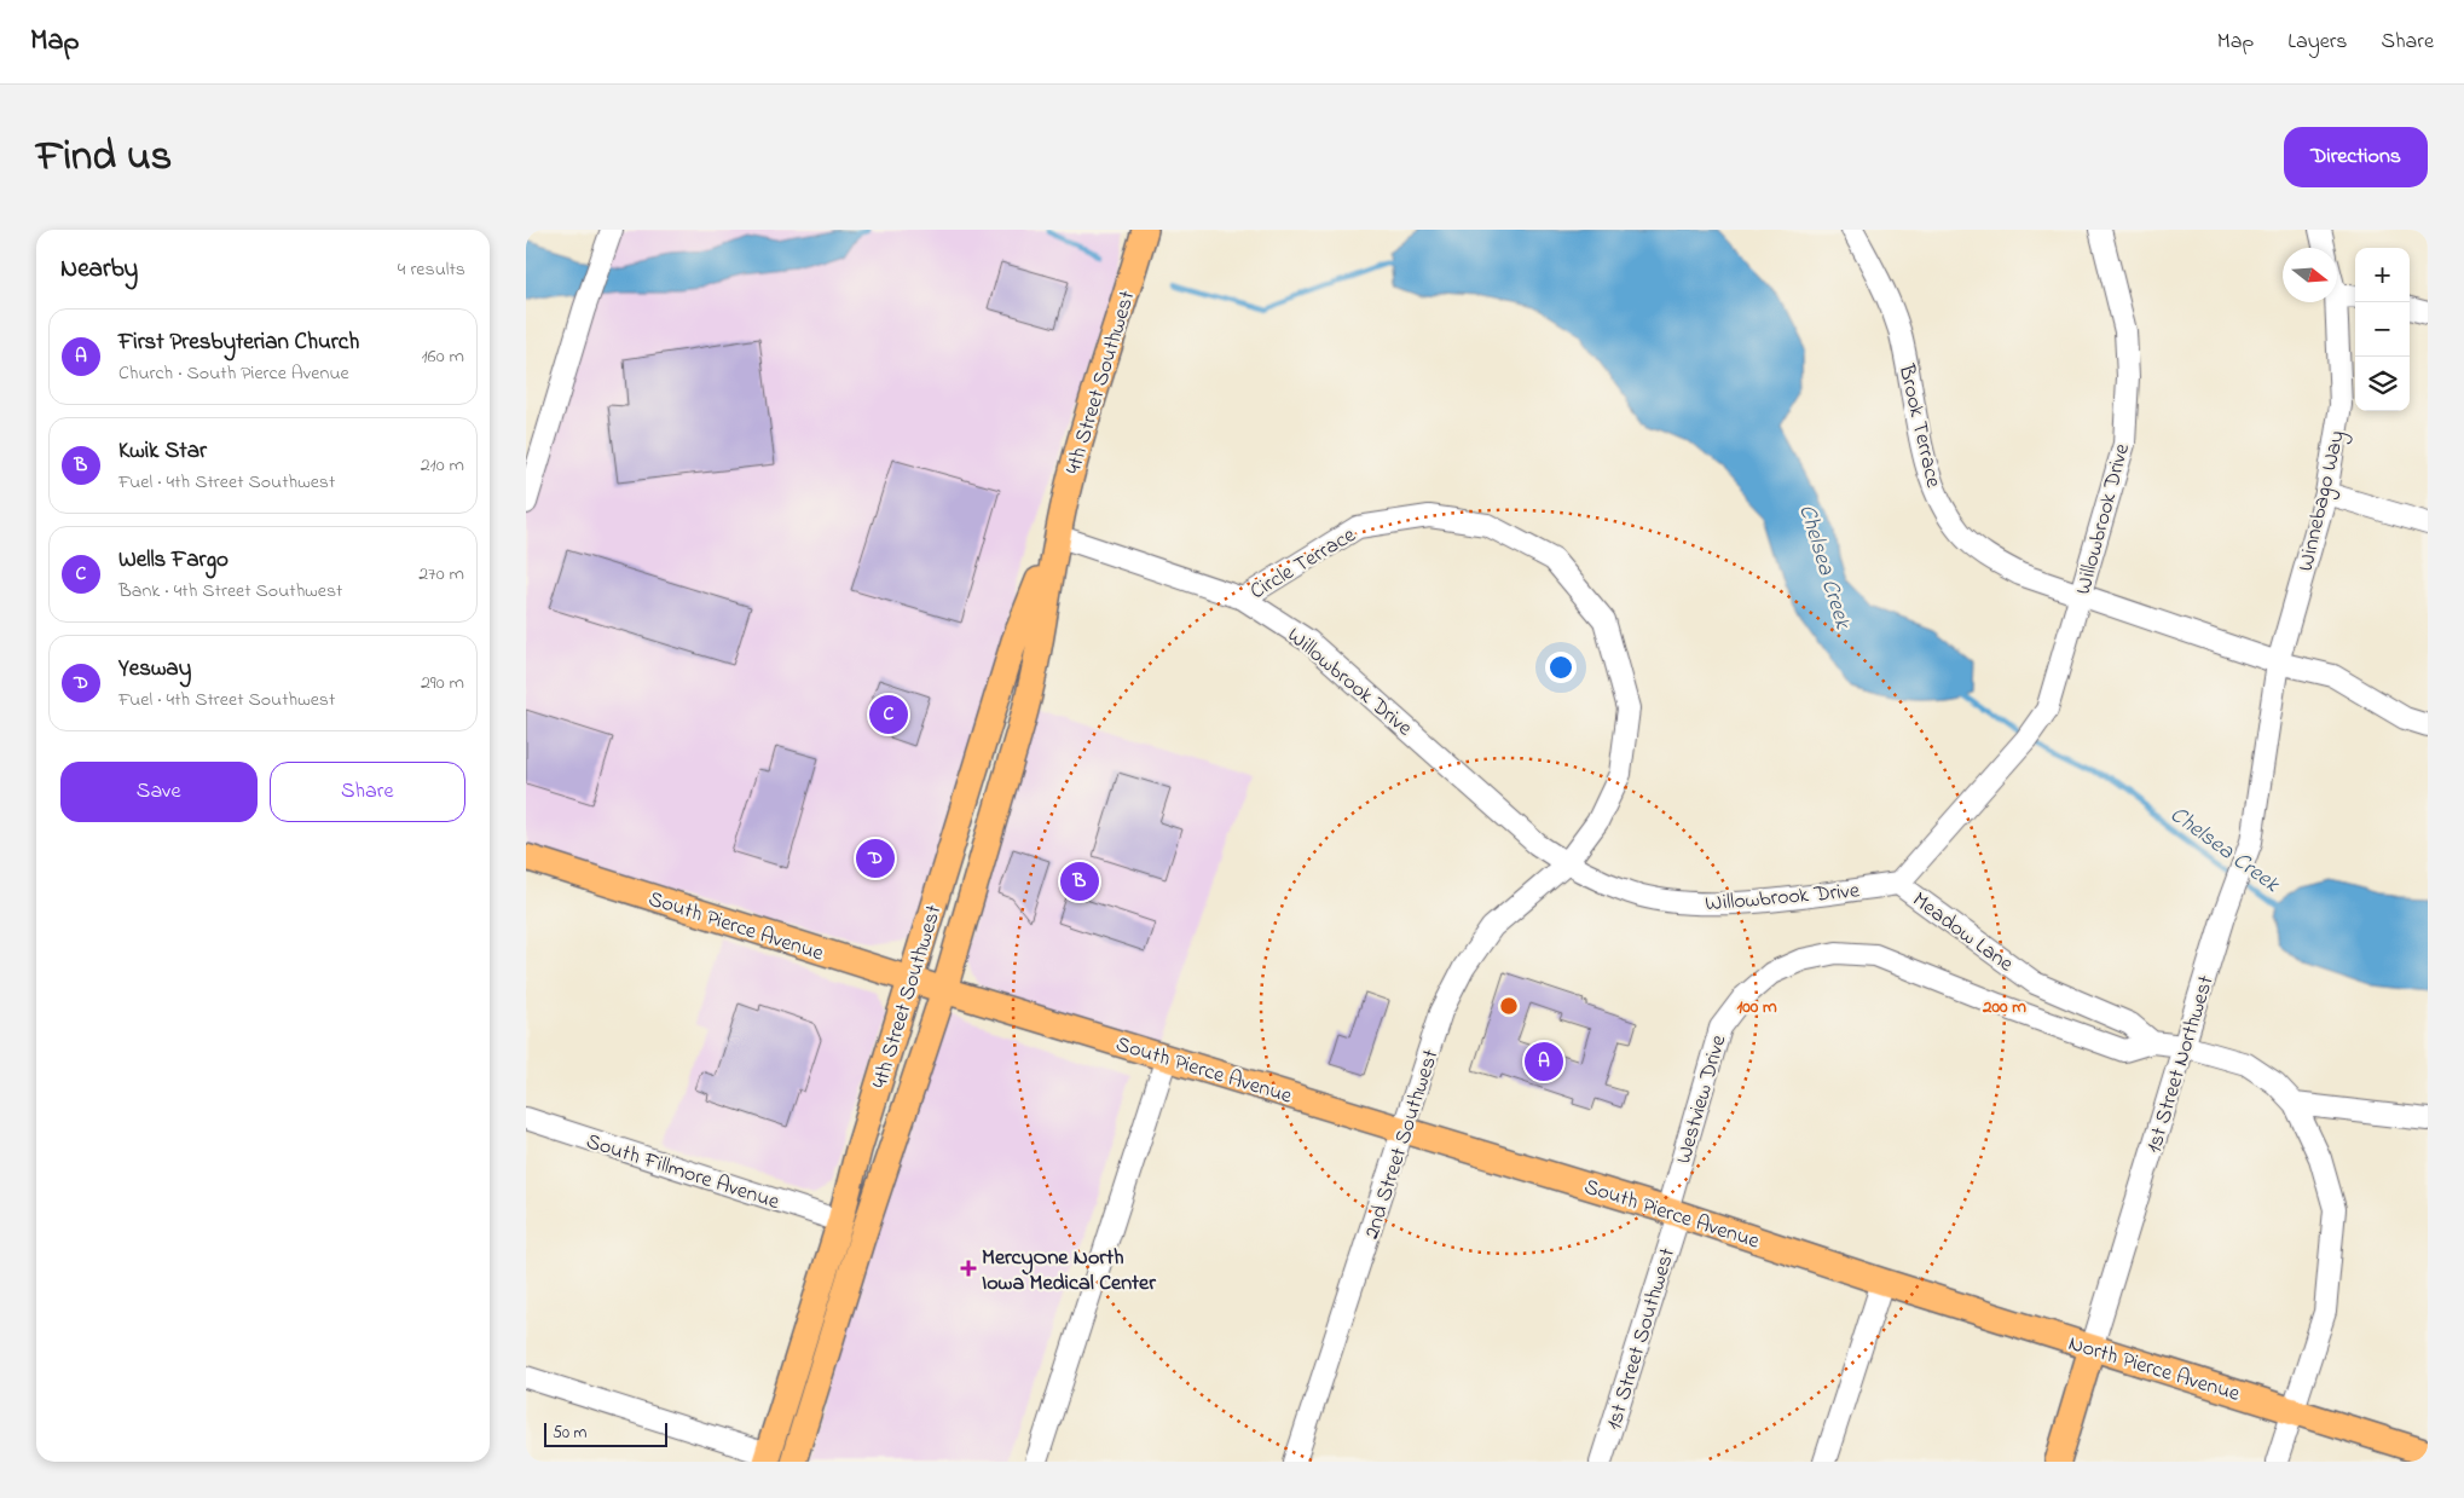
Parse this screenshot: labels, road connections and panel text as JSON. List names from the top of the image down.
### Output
{
  "streets": {
    "main road": [
      "4th Street Southwest",
      "South Pierce Avenue",
      "1st Street Northwest",
      "North Pierce Avenue"
    ],
    "street": [
      "Brook Terrace",
      "Winnebago Way",
      "Willowbrook Drive",
      "Circle Terrace",
      "Meadow Lane",
      "Westview Drive",
      "2nd Street Southwest",
      "South Fillmore Avenue",
      "1st Street Southwest"
    ]
  },
  "crossings": [
    ["4th Street Southwest", "Willowbrook Drive"],
    ["4th Street Southwest", "South Pierce Avenue"],
    ["4th Street Southwest", "South Fillmore Avenue"],
    ["Brook Terrace", "Winnebago Way"],
    ["Brook Terrace", "Willowbrook Drive"],
    ["Brook Terrace", "1st Street Northwest"],
    ["Winnebago Way", "1st Street Northwest"],
    ["Willowbrook Drive", "Circle Terrace"],
    ["Willowbrook Drive", "Meadow Lane"],
    ["Willowbrook Drive", "2nd Street Southwest"],
    ["Circle Terrace", "2nd Street Southwest"],
    ["South Pierce Avenue", "Westview Drive"],
    ["South Pierce Avenue", "2nd Street Southwest"],
    ["South Pierce Avenue", "1st Street Southwest"],
    ["South Pierce Avenue", "North Pierce Avenue"],
    ["Meadow Lane", "Westview Drive"],
    ["1st Street Northwest", "North Pierce Avenue"],
    ["Westview Drive", "1st Street Southwest"]
  ],
  "water": ["Chelsea Creek"],
  "places": {
    "health": ["MercyOne North Iowa Medical Center"]
  },
  "scale_bar": "50 m",
  "north": "right",
  "page": {
    "header": "Map",
    "nav": ["Map", "Layers", "Share"],
    "title": "Find us",
    "buttons": [
      "Directions",
      ["Save", "Share"]
    ],
    "heading": ["Nearby", "4 results"],
    "map_buttons": ["+", "−"],
    "list": [
      {
        "mark": "A",
        "name": "First Presbyterian Church",
        "note": "Church · South Pierce Avenue",
        "value": "160 m"
      },
      {
        "mark": "B",
        "name": "Kwik Star",
        "note": "Fuel · 4th Street Southwest",
        "value": "210 m"
      },
      {
        "mark": "C",
        "name": "Wells Fargo",
        "note": "Bank · 4th Street Southwest",
        "value": "270 m"
      },
      {
        "mark": "D",
        "name": "Yesway",
        "note": "Fuel · 4th Street Southwest",
        "value": "290 m"
      }
    ],
    "pins": [
      "C",
      "D",
      "B",
      "A"
    ],
    "scale": "50 m"
  },
  "rings": ["100 m", "200 m"]
}
